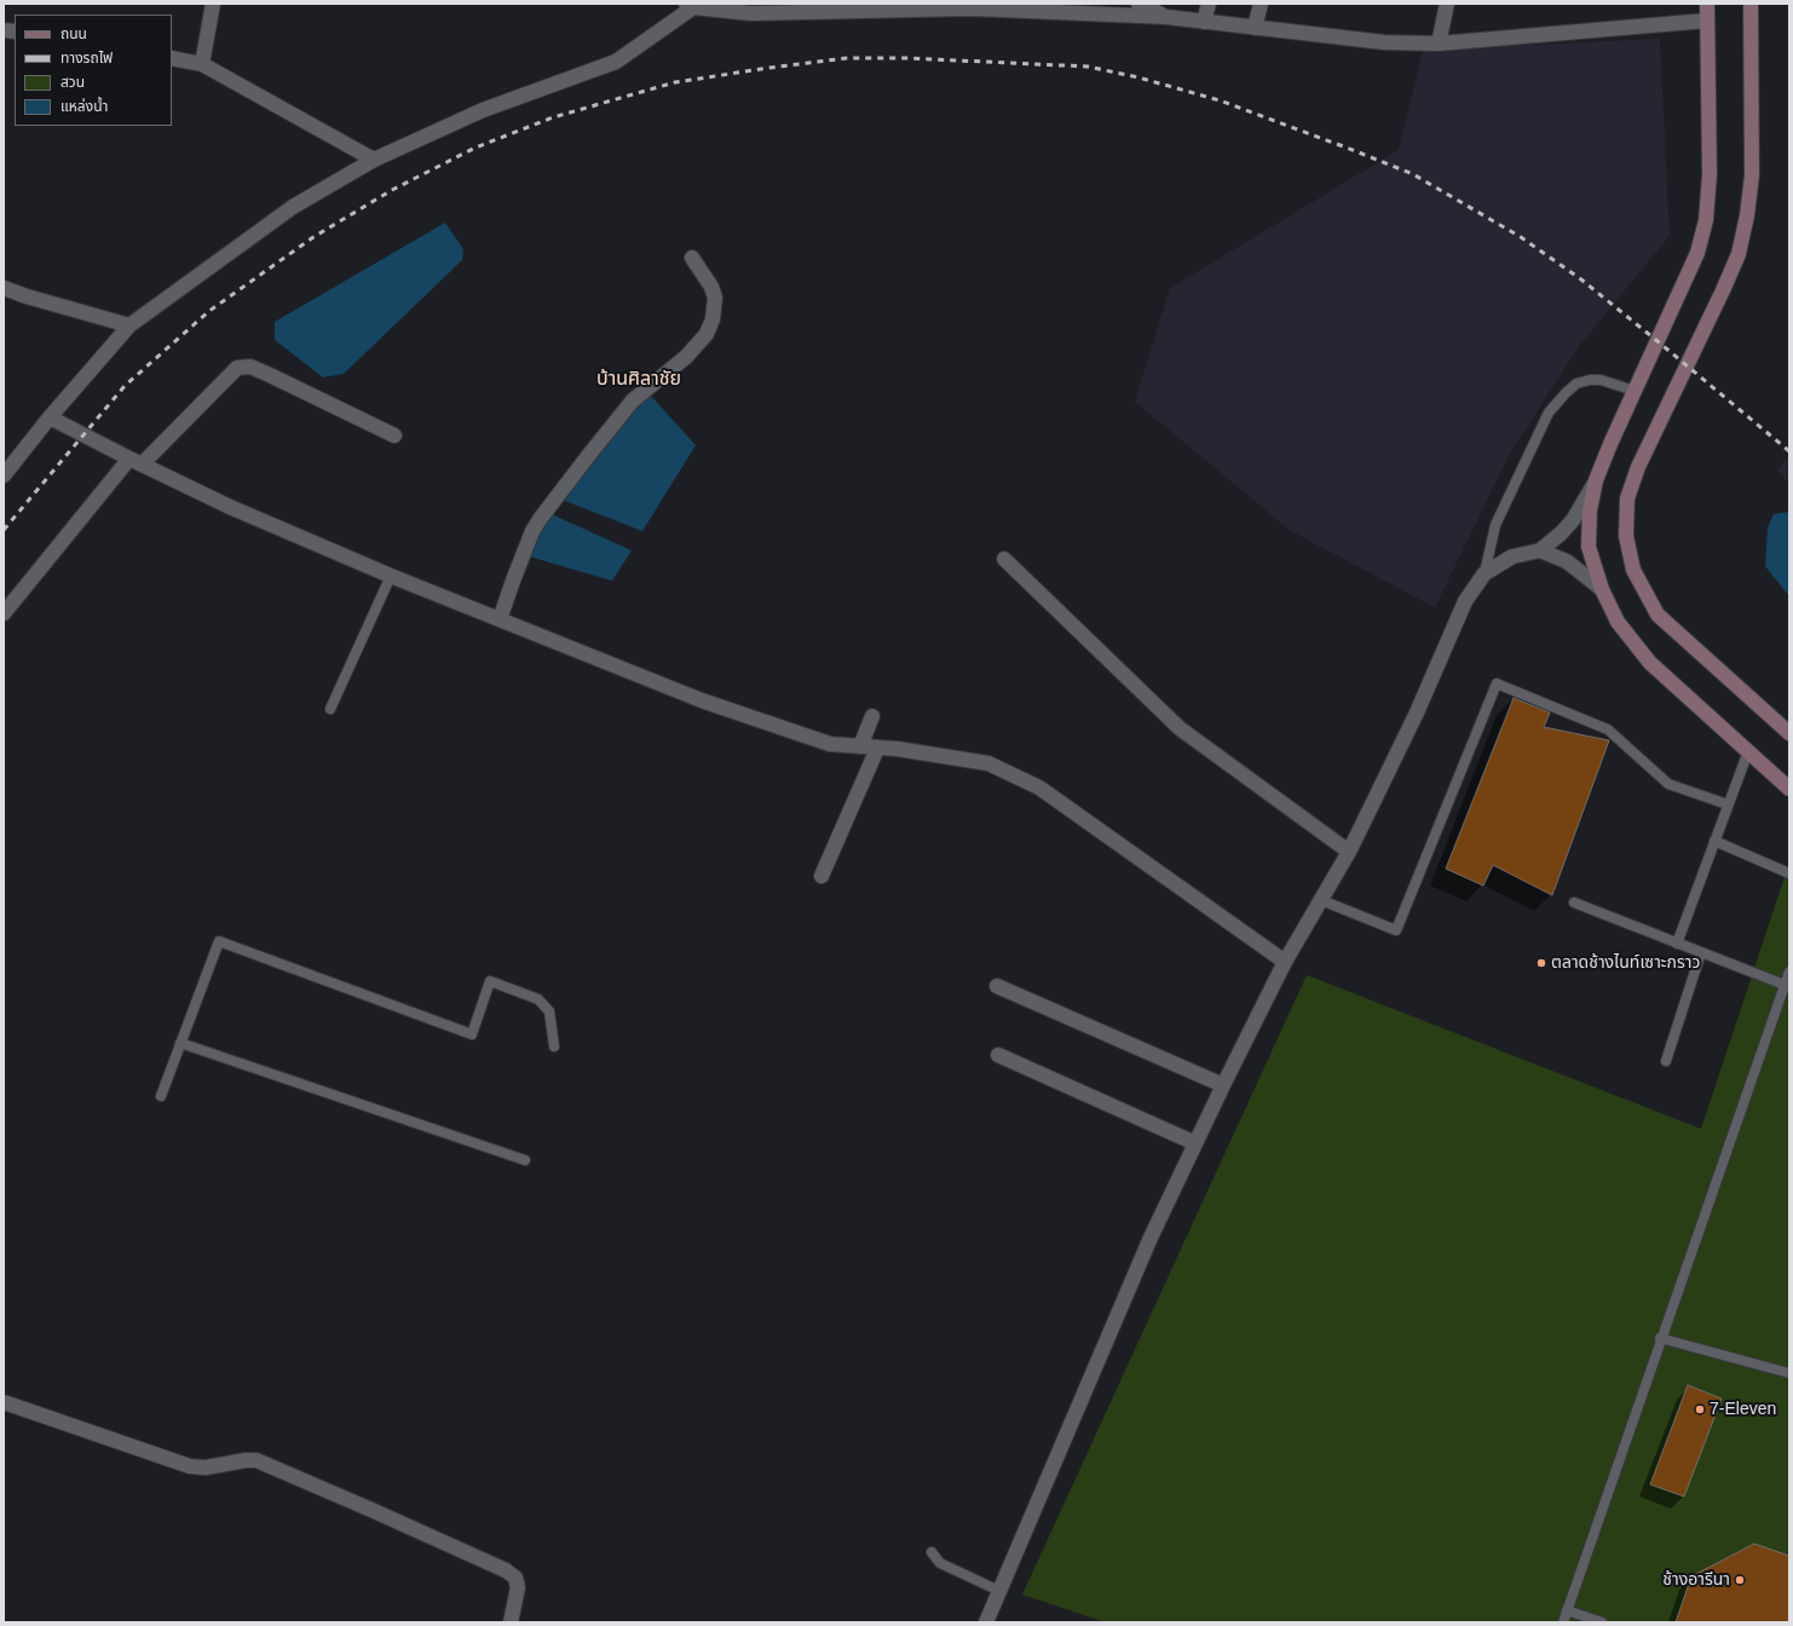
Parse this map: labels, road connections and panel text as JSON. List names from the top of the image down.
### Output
{
  "districts": ["บ้านศิลาชัย"],
  "places": ["ตลาดช้างไนท์เซาะกราว", "7-Eleven", "ช้างอารีนา"],
  "legend": [
    "ถนน",
    "ทางรถไฟ",
    "สวน",
    "แหล่งน้ำ"
  ]
}
